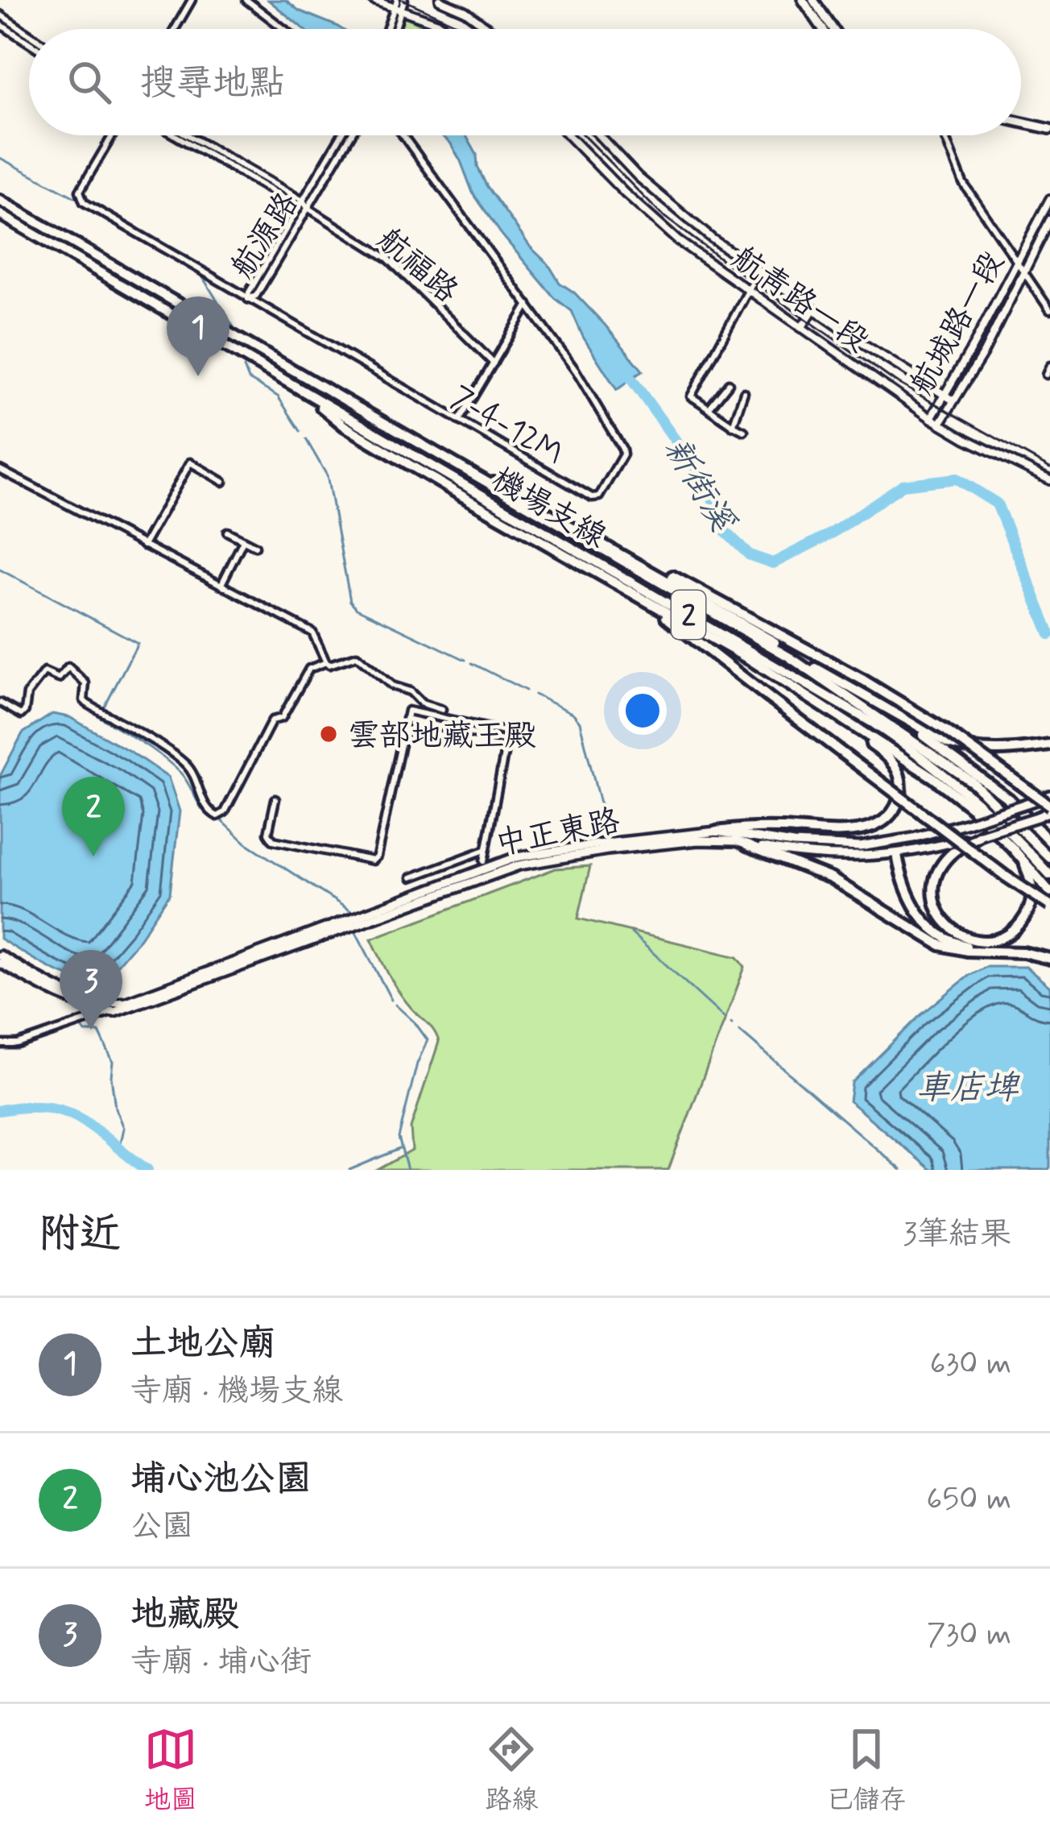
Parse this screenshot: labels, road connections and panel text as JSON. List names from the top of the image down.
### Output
{
  "streets": {
    "highway": ["機場支線", "2"],
    "main road": ["中正東路"],
    "street": [
      "航源路",
      "航福路",
      "航青路一段",
      "航城路一段",
      "7-4-12M"
    ]
  },
  "crossings": [
    ["航源路", "航福路"],
    ["航源路", "7-4-12M"],
    ["航青路一段", "航城路一段"]
  ],
  "water": ["新街溪", "車店埤"],
  "places": ["雲部地藏王殿"],
  "page": {
    "search": "搜尋地點",
    "pins": ["1", "2", "3"],
    "heading": ["附近", "3筆結果"],
    "list": [
      {
        "mark": "1",
        "name": "土地公廟",
        "note": "寺廟 · 機場支線",
        "value": "630 m"
      },
      {
        "mark": "2",
        "name": "埔心池公園",
        "note": "公園",
        "value": "650 m"
      },
      {
        "mark": "3",
        "name": "地藏殿",
        "note": "寺廟 · 埔心街",
        "value": "730 m"
      }
    ],
    "nav": ["地圖", "路線", "已儲存"]
  }
}
